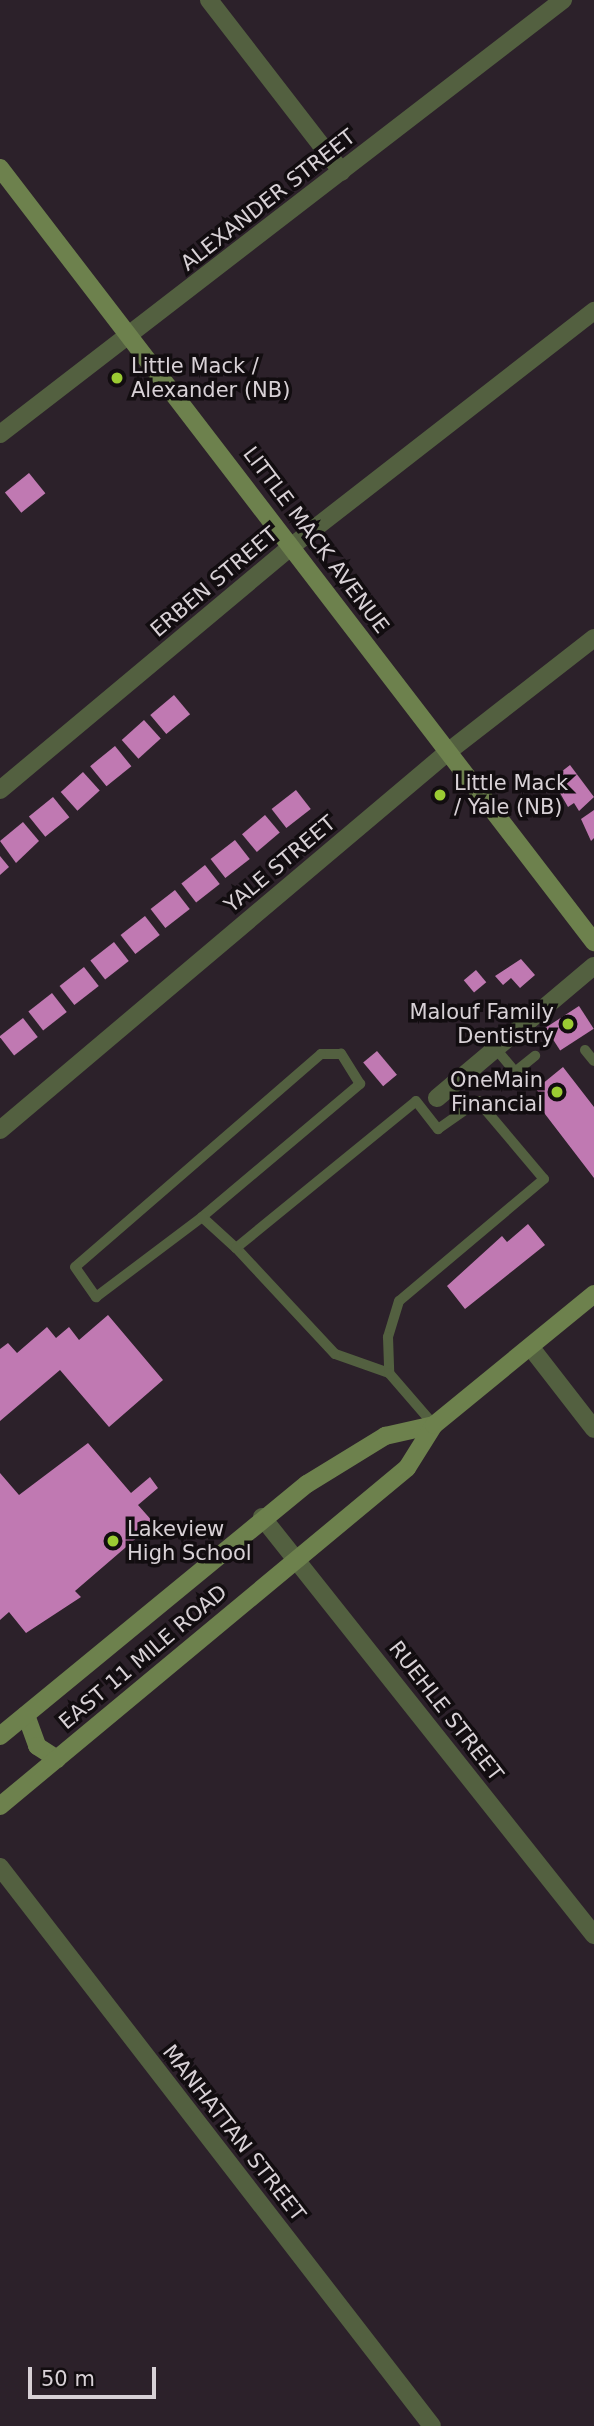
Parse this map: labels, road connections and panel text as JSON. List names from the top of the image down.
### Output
{
  "streets": {
    "main road": ["LITTLE MACK AVENUE", "EAST 11 MILE ROAD"],
    "street": [
      "ALEXANDER STREET",
      "ERBEN STREET",
      "YALE STREET",
      "RUEHLE STREET",
      "MANHATTAN STREET"
    ]
  },
  "crossings": [
    ["ALEXANDER STREET", "LITTLE MACK AVENUE"],
    ["LITTLE MACK AVENUE", "ERBEN STREET"],
    ["LITTLE MACK AVENUE", "YALE STREET"],
    ["EAST 11 MILE ROAD", "RUEHLE STREET"]
  ],
  "places": [
    "Little Mack / Alexander (NB)",
    "Little Mack / Yale (NB)",
    "Malouf Family Dentistry",
    "OneMain Financial",
    "Lakeview High School"
  ],
  "scale_bar": "50 m"
}
